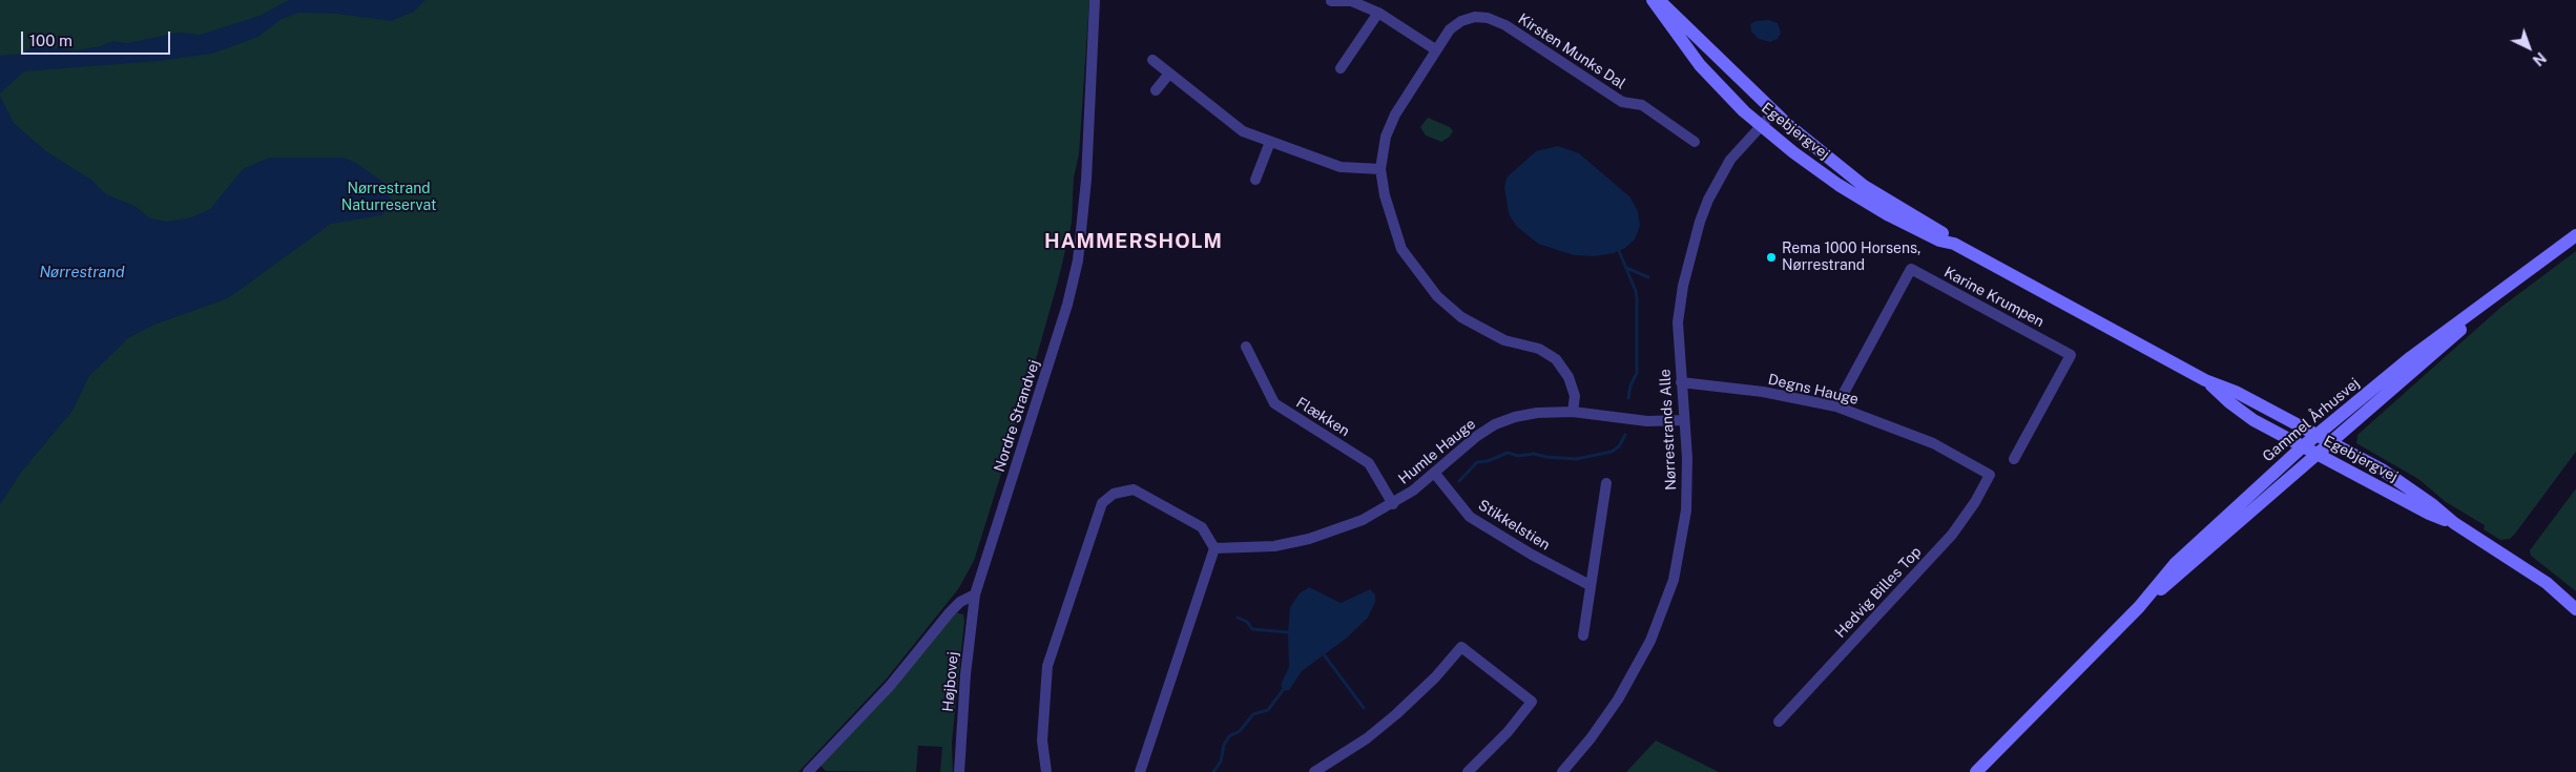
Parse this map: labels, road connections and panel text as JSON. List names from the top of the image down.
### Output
{
  "streets": {
    "street": [
      "Kirsten Munks Dal",
      "Egebjergvej",
      "Karine Krumpen",
      "Degns Hauge",
      "Nordre Strandvej",
      "Flækken",
      "Gammel Århusvej",
      "Nørrestrands Alle",
      "Humle Hauge",
      "Stikkelstien",
      "Hedvig Billes Top",
      "Højbovej"
    ]
  },
  "crossings": [
    ["Kirsten Munks Dal", "Humle Hauge"],
    ["Egebjergvej", "Gammel Århusvej"],
    ["Egebjergvej", "Nørrestrands Alle"],
    ["Karine Krumpen", "Degns Hauge"],
    ["Degns Hauge", "Nørrestrands Alle"],
    ["Degns Hauge", "Hedvig Billes Top"],
    ["Nordre Strandvej", "Højbovej"],
    ["Flækken", "Humle Hauge"],
    ["Nørrestrands Alle", "Humle Hauge"],
    ["Humle Hauge", "Stikkelstien"]
  ],
  "districts": ["HAMMERSHOLM"],
  "water": ["Nørrestrand"],
  "parks": ["Nørrestrand Naturreservat"],
  "places": ["Rema 1000 Horsens, Nørrestrand"],
  "scale_bar": "100 m",
  "north": "bottom right"
}
